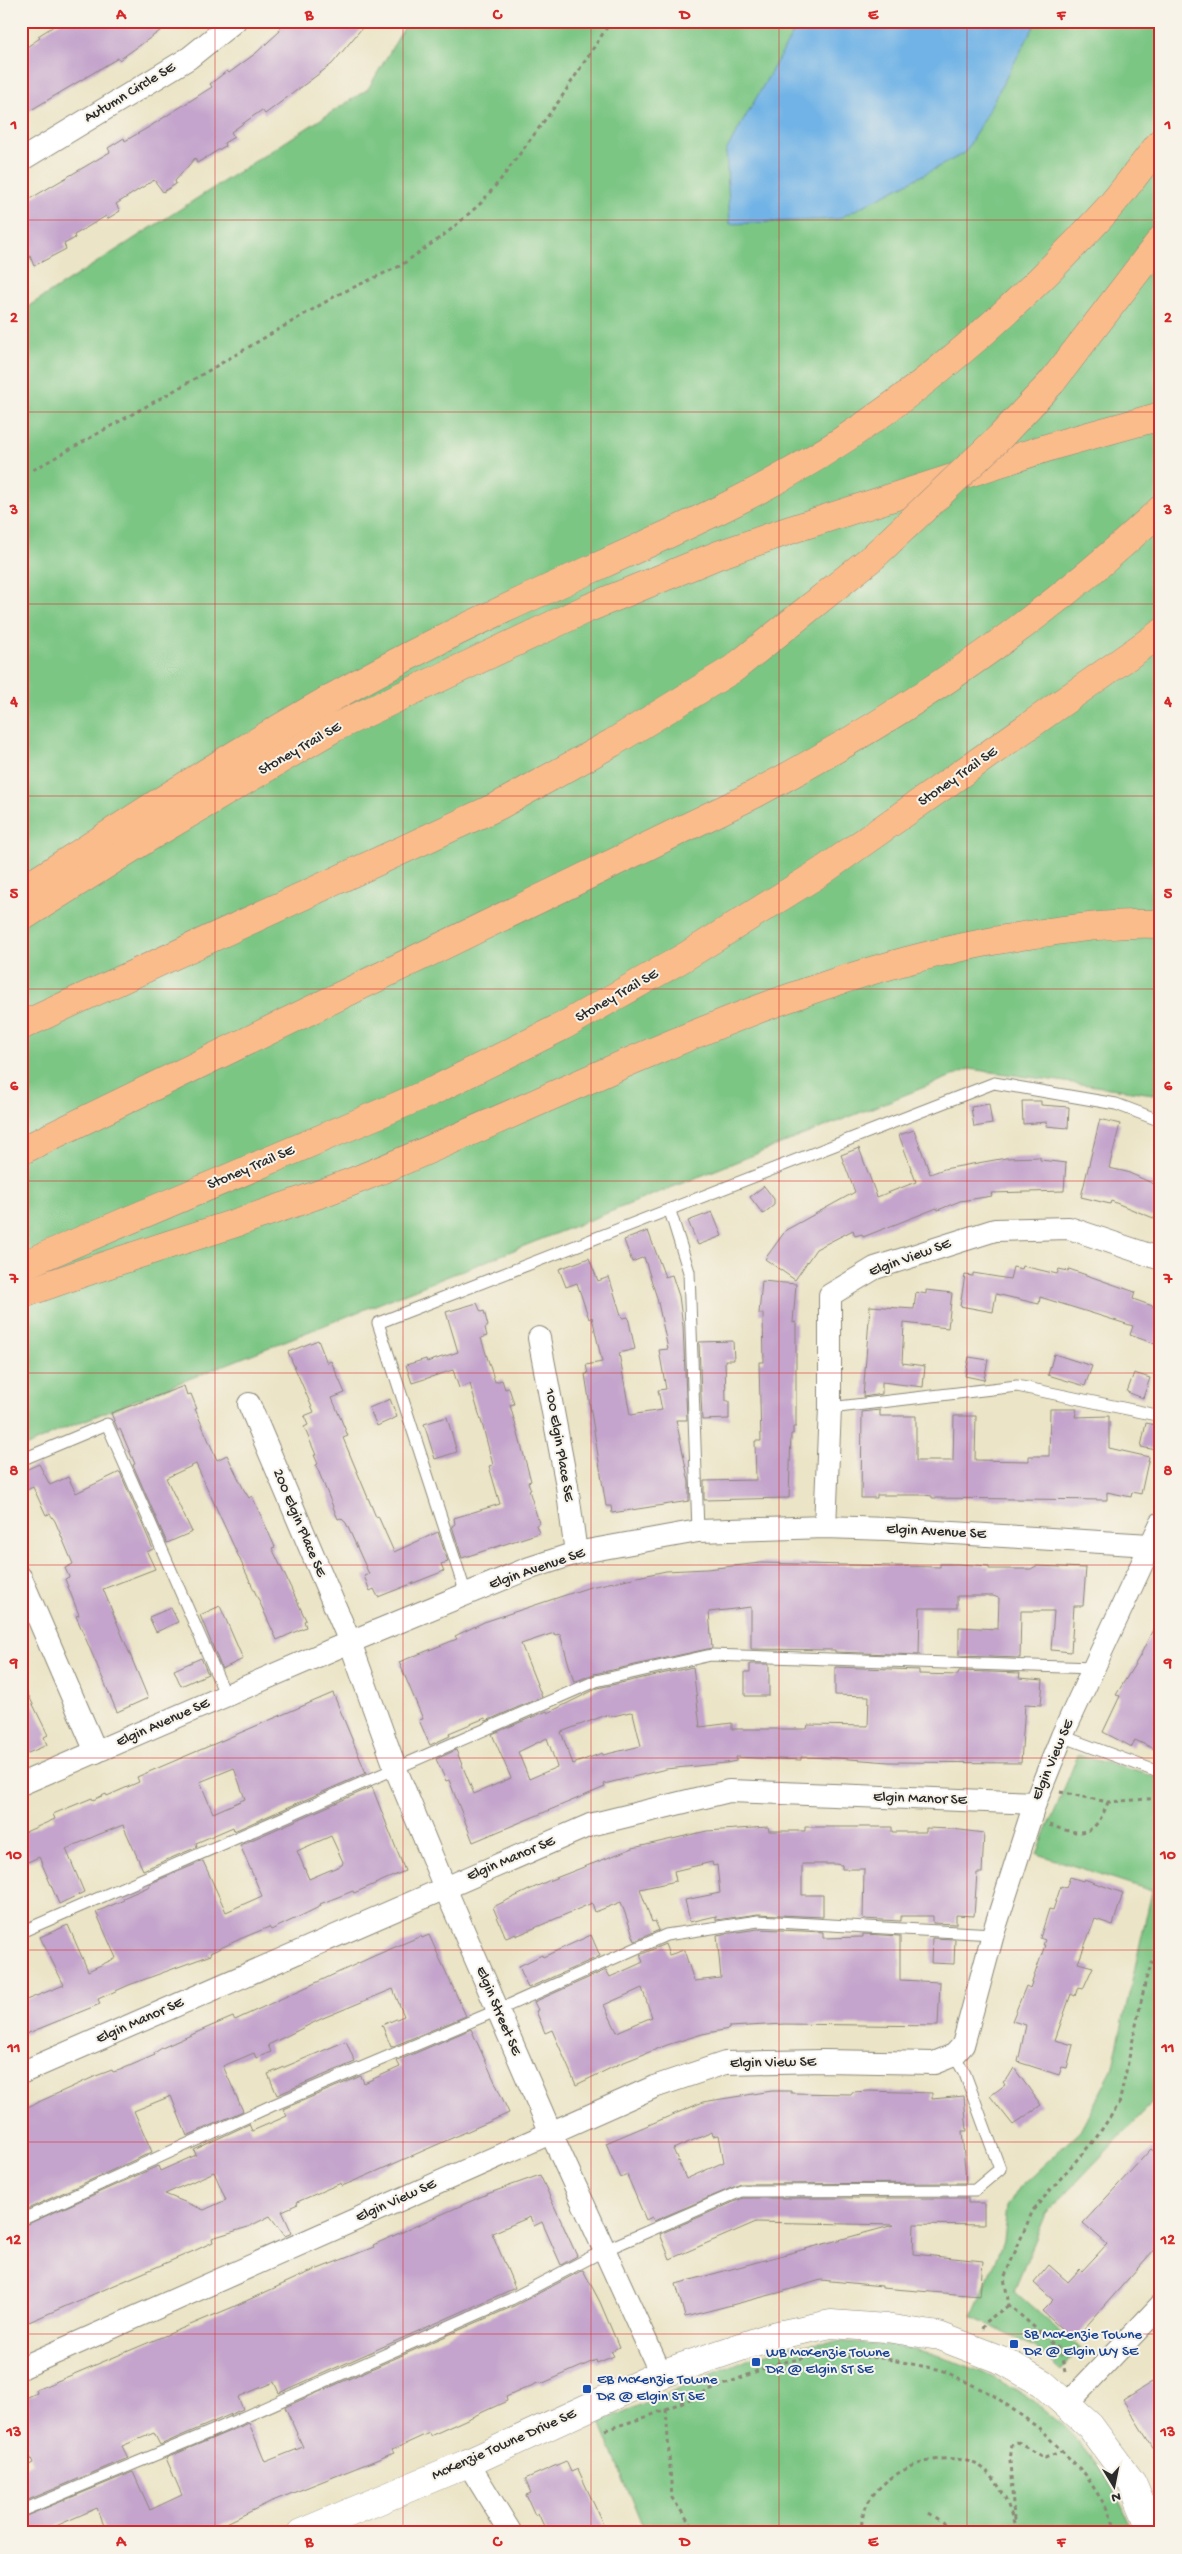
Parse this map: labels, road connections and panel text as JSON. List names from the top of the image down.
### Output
{
  "streets": {
    "highway": ["Stoney Trail SE"],
    "street": [
      "Autumn Circle SE",
      "Elgin View SE",
      "100 Elgin Place SE",
      "200 Elgin Place SE",
      "Elgin Avenue SE",
      "Elgin Manor SE",
      "Elgin Street SE",
      "McKenzie Towne Drive SE"
    ]
  },
  "crossings": [
    ["Elgin View SE", "Elgin Avenue SE"],
    ["Elgin View SE", "Elgin Manor SE"],
    ["Elgin View SE", "Elgin Street SE"],
    ["100 Elgin Place SE", "Elgin Avenue SE"],
    ["200 Elgin Place SE", "Elgin Avenue SE"],
    ["200 Elgin Place SE", "Elgin Street SE"],
    ["Elgin Avenue SE", "Elgin Street SE"],
    ["Elgin Manor SE", "Elgin Street SE"],
    ["Elgin Street SE", "McKenzie Towne Drive SE"]
  ],
  "places": {
    "transit": ["SB McKenzie Towne DR @ Elgin WY SE", "WB McKenzie Towne DR @ Elgin ST SE", "EB McKenzie Towne DR @ Elgin ST SE"]
  },
  "north": "bottom",
  "grid": {
    "columns": [
      "A",
      "B",
      "C",
      "D",
      "E",
      "F"
    ],
    "rows": [
      "1",
      "2",
      "3",
      "4",
      "5",
      "6",
      "7",
      "8",
      "9",
      "10",
      "11",
      "12",
      "13"
    ]
  }
}
